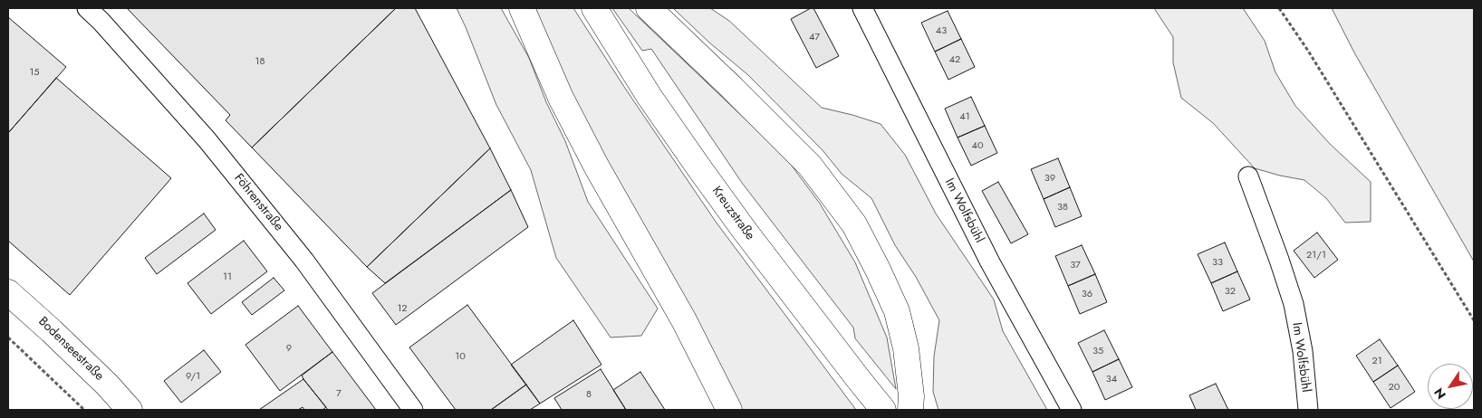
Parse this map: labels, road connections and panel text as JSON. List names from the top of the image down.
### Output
{
  "streets": {
    "main road": ["Kreuzstraße", "Bodenseestraße"],
    "street": ["Föhrenstraße", "Im Wolfsbühl"]
  },
  "house_numbers": [
    "43",
    "47",
    "42",
    "18",
    "15",
    "41",
    "40",
    "39",
    "38",
    "21/1",
    "33",
    "37",
    "11",
    "32",
    "36",
    "12",
    "9",
    "35",
    "10",
    "21",
    "9/1",
    "34",
    "20",
    "7",
    "8"
  ],
  "north": "bottom left"
}
